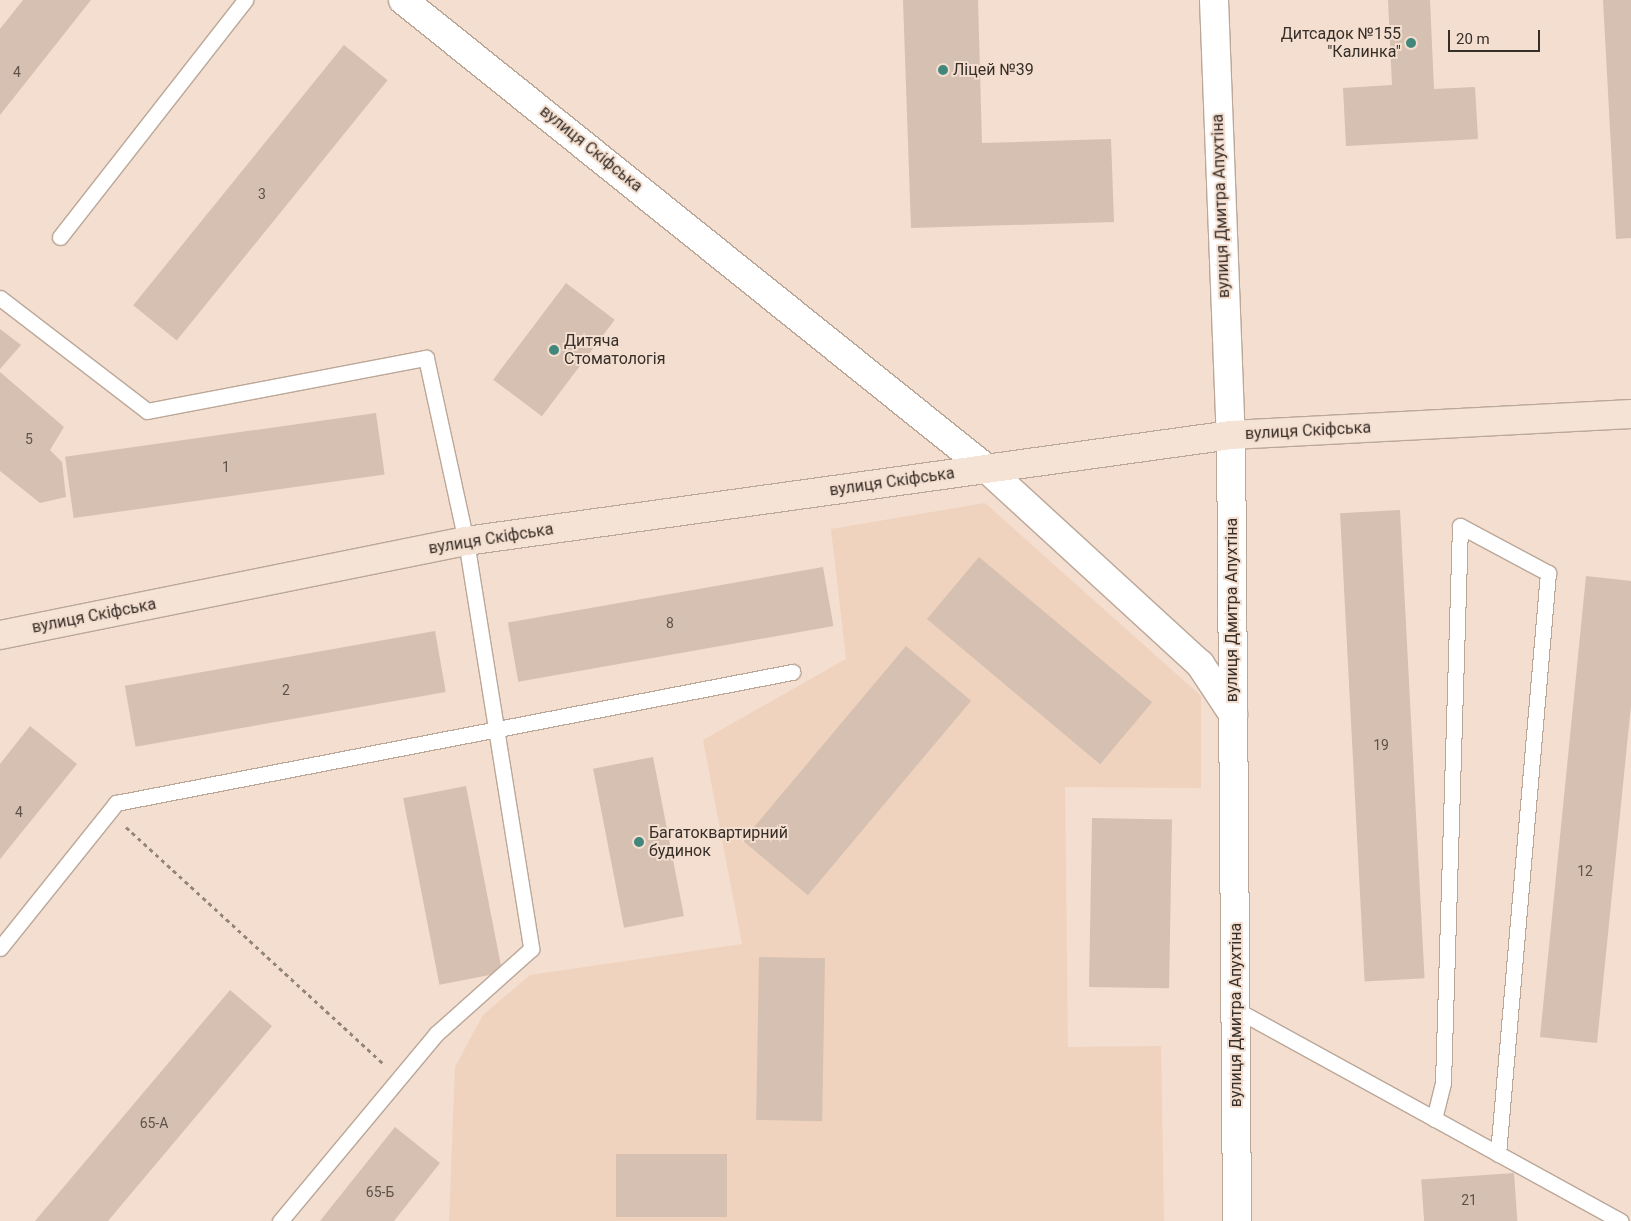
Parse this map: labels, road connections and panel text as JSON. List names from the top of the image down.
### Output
{
  "streets": {
    "street": ["вулиця Скіфська", "вулиця Дмитра Апухтіна"]
  },
  "crossings": [
    ["вулиця Скіфська", "вулиця Дмитра Апухтіна"]
  ],
  "places": [
    "Дитсадок №155 \"Калинка\"",
    "Ліцей №39",
    "Дитяча Стоматологія",
    "Багатоквартирний будинок"
  ],
  "house_numbers": [
    "4",
    "3",
    "5",
    "1",
    "8",
    "2",
    "19",
    "4",
    "12",
    "65-А",
    "65-Б",
    "21"
  ],
  "scale_bar": "20 m"
}
